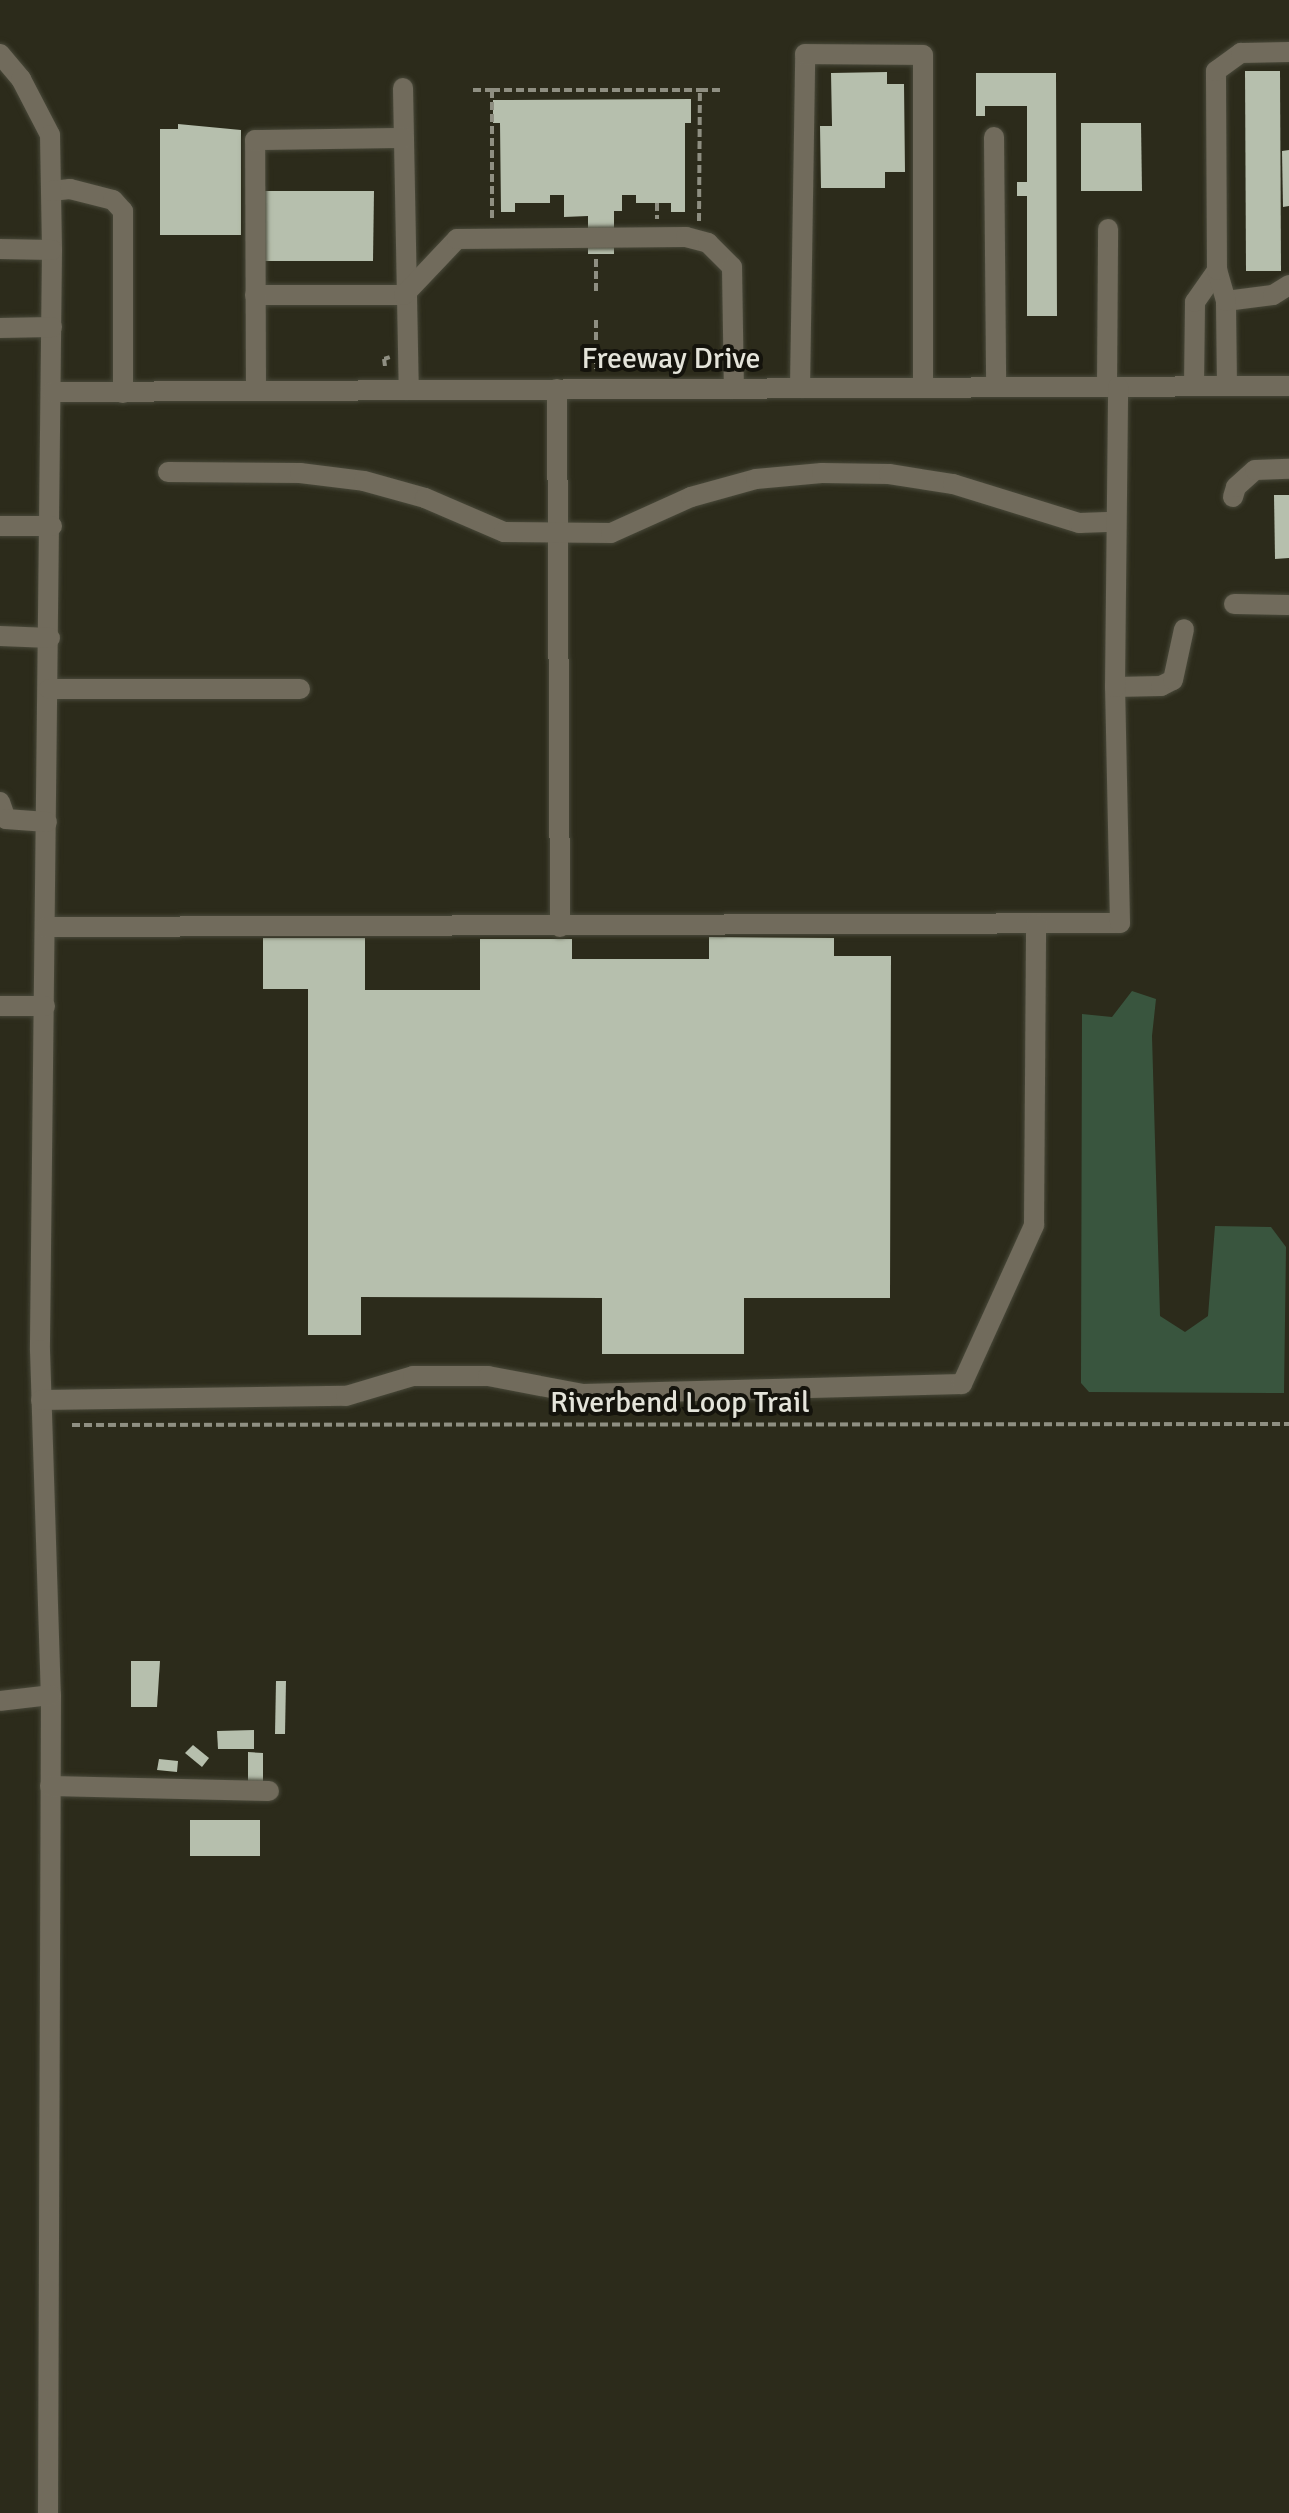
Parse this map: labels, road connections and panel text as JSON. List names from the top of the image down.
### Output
{
  "streets": {
    "street": ["Freeway Drive"],
    "path": ["Riverbend Loop Trail"]
  }
}
